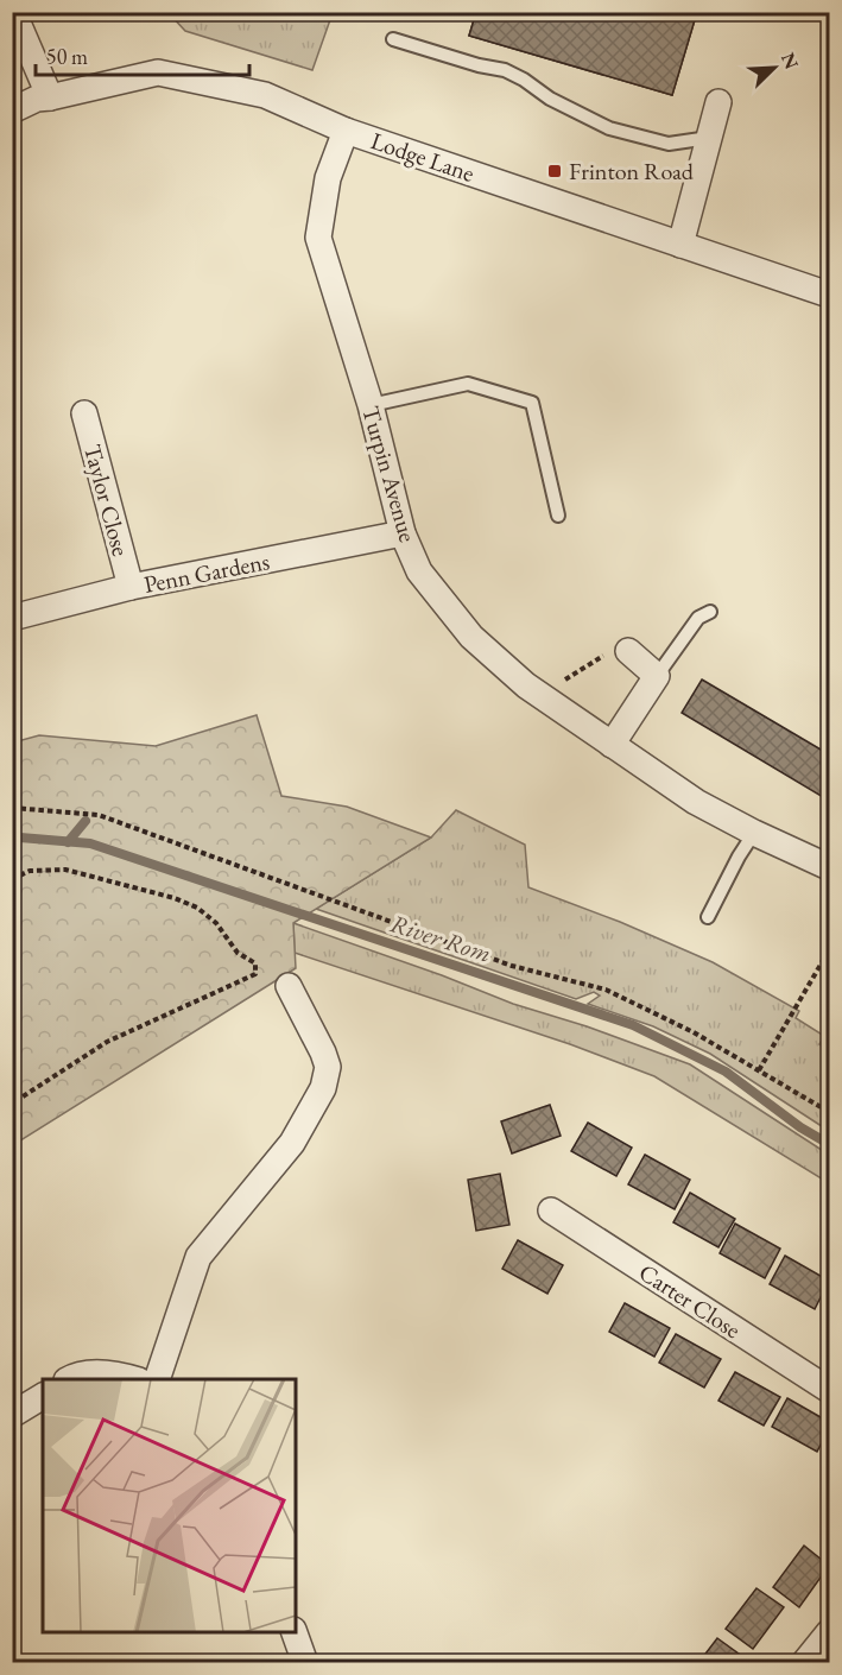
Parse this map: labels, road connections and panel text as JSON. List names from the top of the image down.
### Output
{
  "streets": {
    "street": [
      "Lodge Lane",
      "Turpin Avenue",
      "Taylor Close",
      "Penn Gardens",
      "Carter Close"
    ]
  },
  "crossings": [
    ["Lodge Lane", "Turpin Avenue"],
    ["Turpin Avenue", "Penn Gardens"],
    ["Taylor Close", "Penn Gardens"]
  ],
  "water": ["River Rom"],
  "places": {
    "transit": ["Frinton Road"]
  },
  "scale_bar": "50 m",
  "north": "top right"
}
